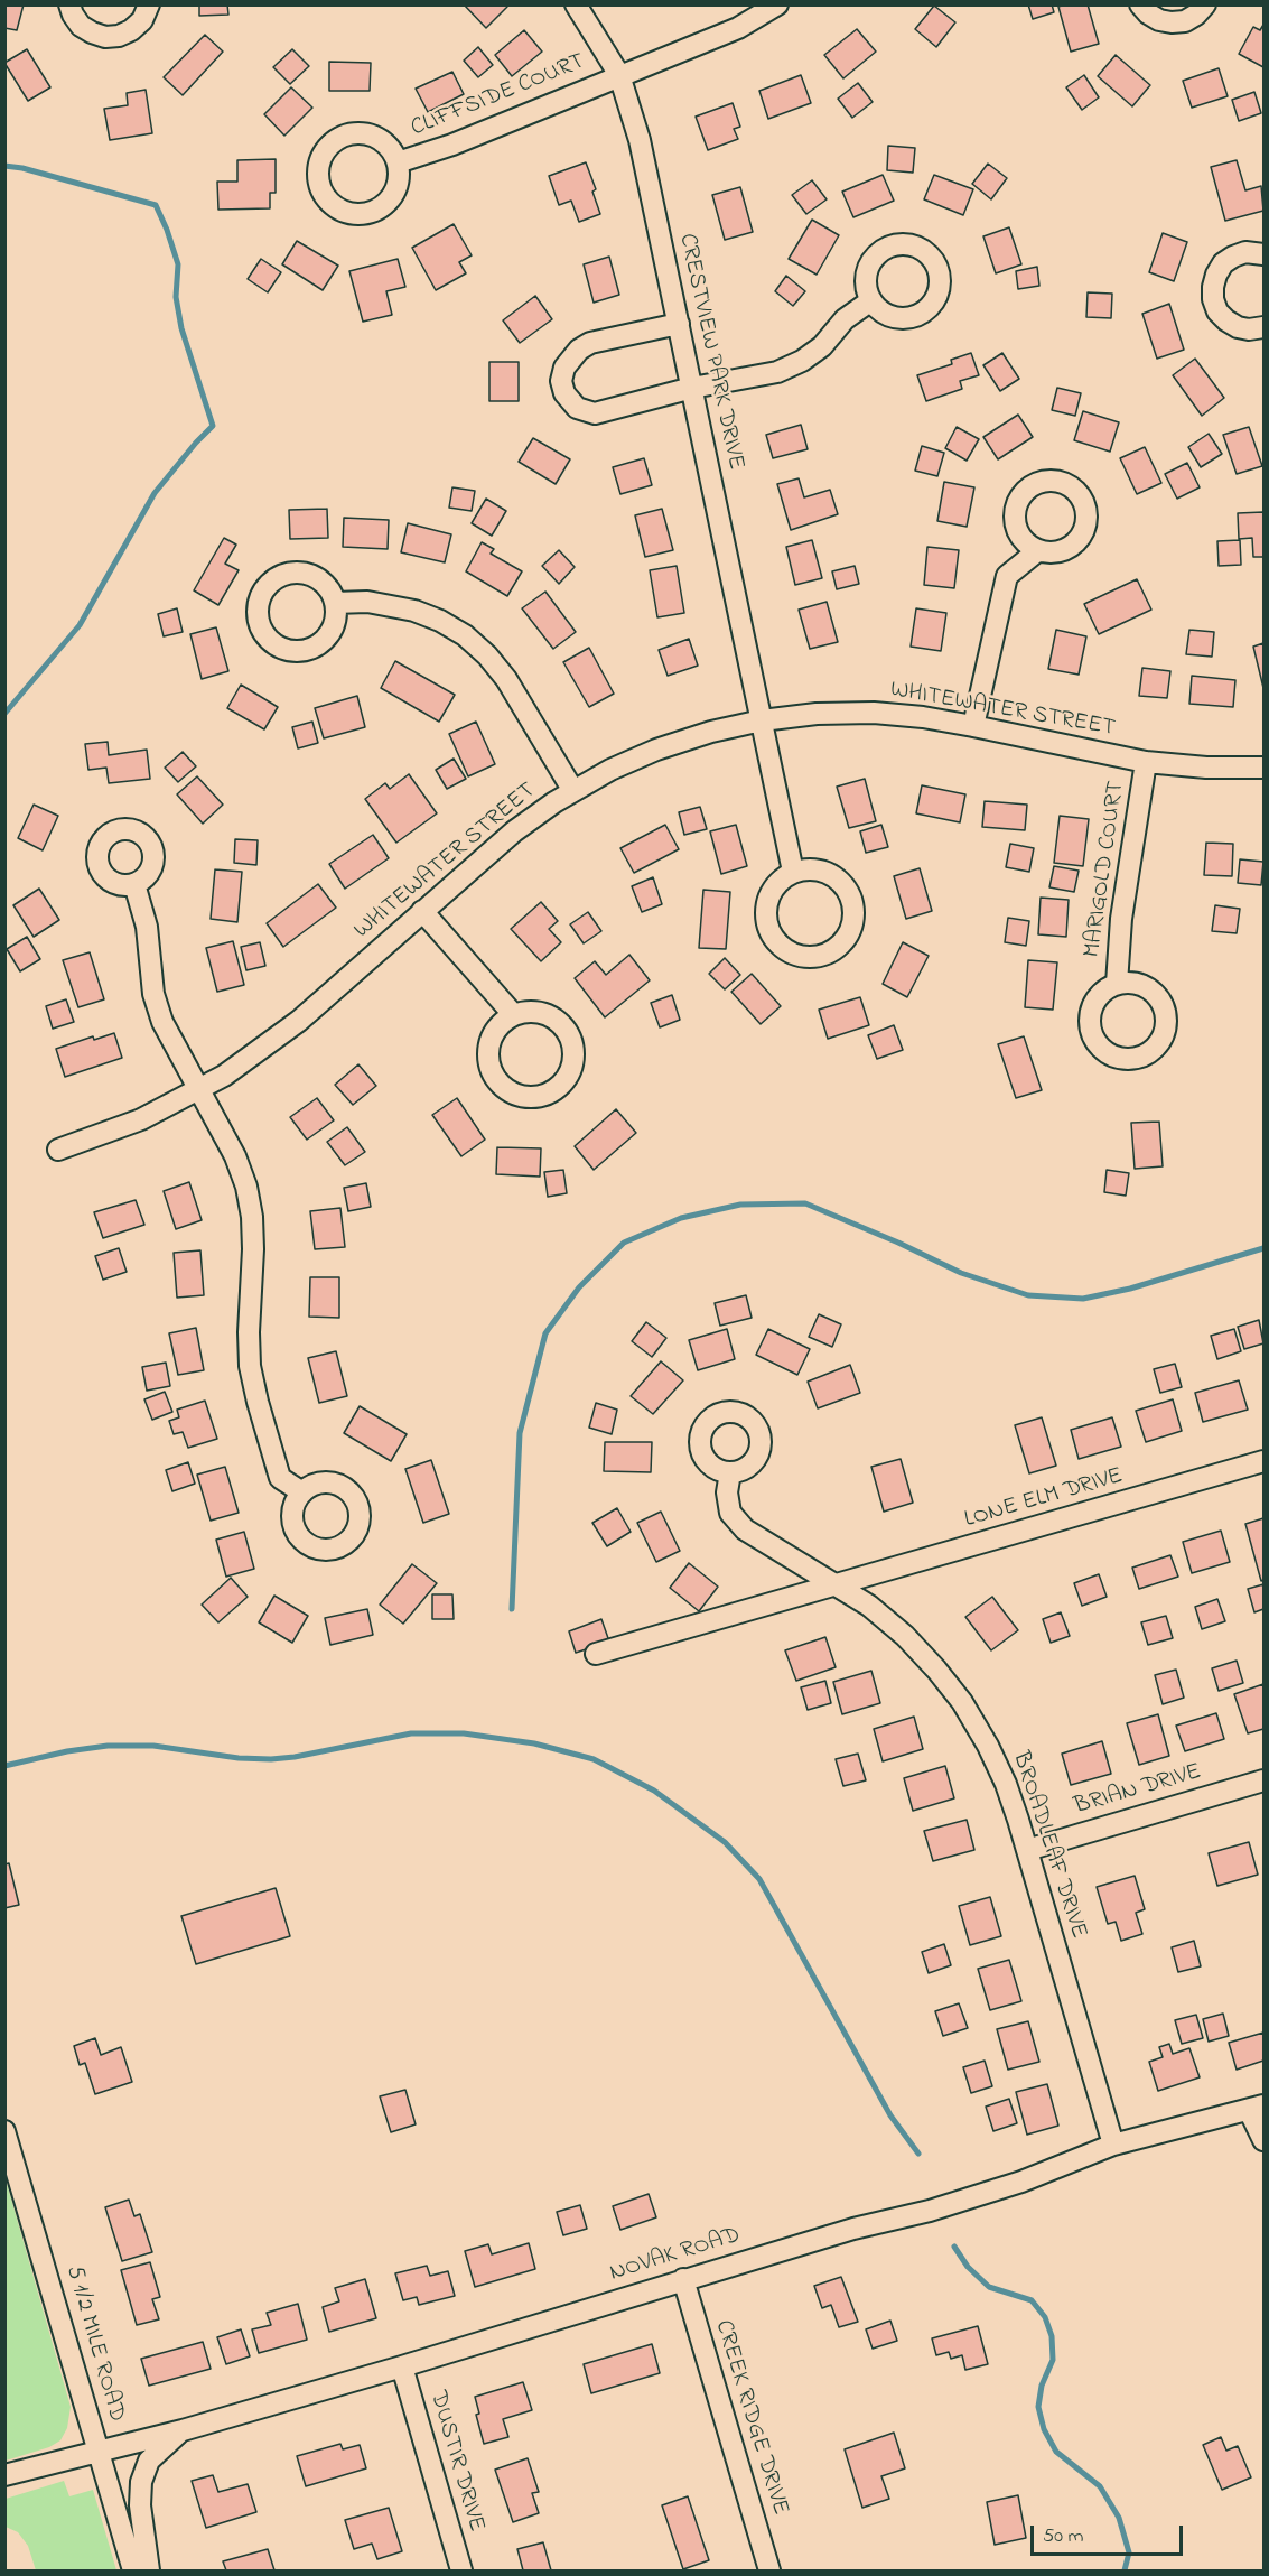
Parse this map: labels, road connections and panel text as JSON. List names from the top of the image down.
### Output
{
  "streets": {
    "street": [
      "CLIFFSIDE COURT",
      "CRESTVIEW PARK DRIVE",
      "WHITEWATER STREET",
      "MARIGOLD COURT",
      "LONE ELM DRIVE",
      "BRIAN DRIVE",
      "BROADLEAF DRIVE",
      "NOVAK ROAD",
      "5 1/2 MILE ROAD",
      "CREEK RIDGE DRIVE",
      "DUSTIR DRIVE"
    ]
  },
  "crossings": [
    ["CLIFFSIDE COURT", "CRESTVIEW PARK DRIVE"],
    ["CRESTVIEW PARK DRIVE", "WHITEWATER STREET"],
    ["WHITEWATER STREET", "MARIGOLD COURT"],
    ["LONE ELM DRIVE", "BROADLEAF DRIVE"],
    ["BRIAN DRIVE", "BROADLEAF DRIVE"],
    ["BROADLEAF DRIVE", "NOVAK ROAD"],
    ["NOVAK ROAD", "5 1/2 MILE ROAD"],
    ["NOVAK ROAD", "CREEK RIDGE DRIVE"],
    ["NOVAK ROAD", "DUSTIR DRIVE"]
  ],
  "scale_bar": "50 m"
}
